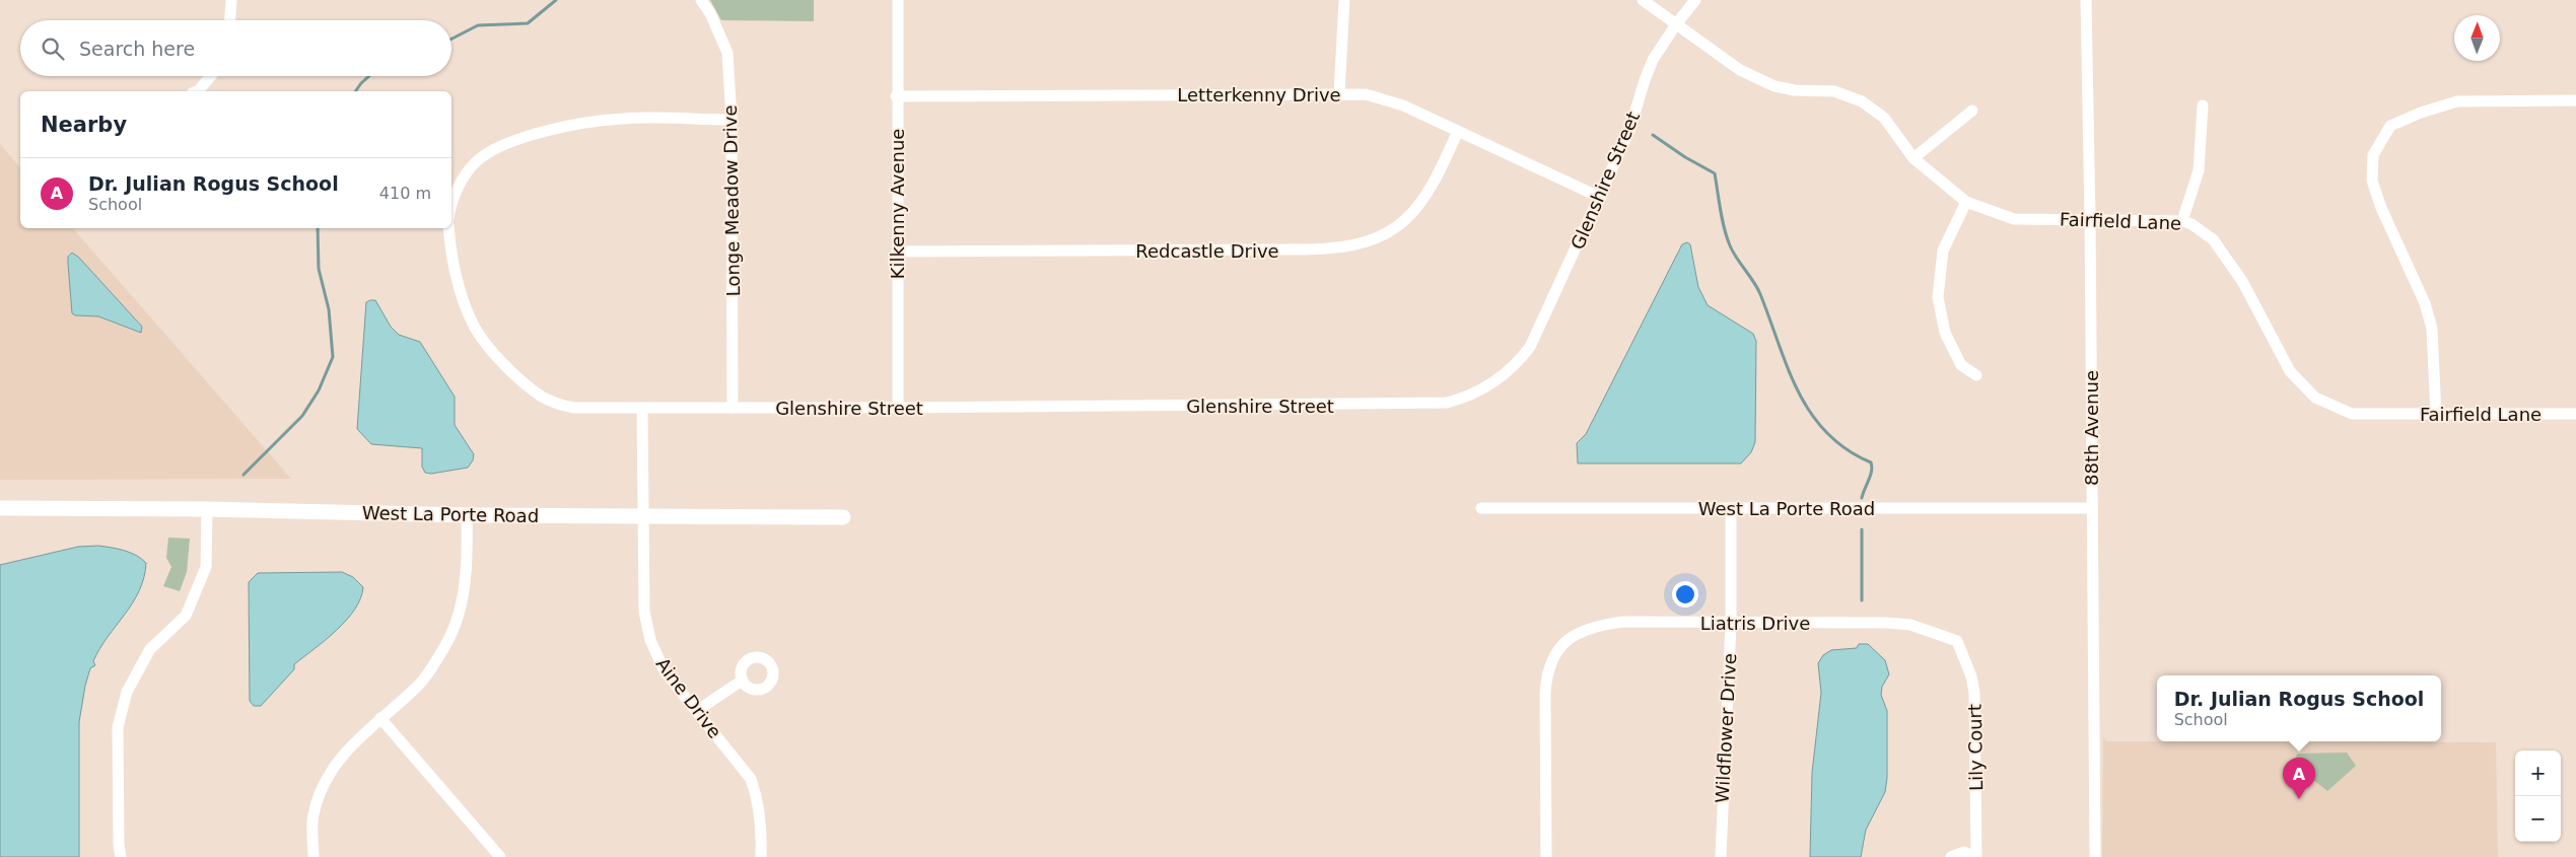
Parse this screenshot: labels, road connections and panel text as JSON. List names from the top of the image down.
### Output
{
  "streets": {
    "street": [
      "Letterkenny Drive",
      "Glenshire Street",
      "Longe Meadow Drive",
      "Kilkenny Avenue",
      "Fairfield Lane",
      "Redcastle Drive",
      "88th Avenue",
      "West La Porte Road",
      "Liatris Drive",
      "Aine Drive",
      "Wildflower Drive",
      "Lily Court"
    ]
  },
  "crossings": [
    ["Letterkenny Drive", "Glenshire Street"],
    ["Letterkenny Drive", "Kilkenny Avenue"],
    ["Letterkenny Drive", "Redcastle Drive"],
    ["Glenshire Street", "Longe Meadow Drive"],
    ["Glenshire Street", "Kilkenny Avenue"],
    ["Glenshire Street", "Fairfield Lane"],
    ["Glenshire Street", "Aine Drive"],
    ["Kilkenny Avenue", "Redcastle Drive"],
    ["Fairfield Lane", "88th Avenue"],
    ["88th Avenue", "West La Porte Road"],
    ["West La Porte Road", "Aine Drive"],
    ["West La Porte Road", "Wildflower Drive"],
    ["Liatris Drive", "Wildflower Drive"],
    ["Liatris Drive", "Lily Court"]
  ],
  "north": "top",
  "page": {
    "search": "Search here",
    "heading": "Nearby",
    "list": [
      {
        "mark": "A",
        "name": "Dr. Julian Rogus School",
        "note": "School",
        "value": "410 m"
      }
    ],
    "popup": ["Dr. Julian Rogus School", "School"],
    "map_buttons": ["+", "−"],
    "pins": "A"
  }
}
